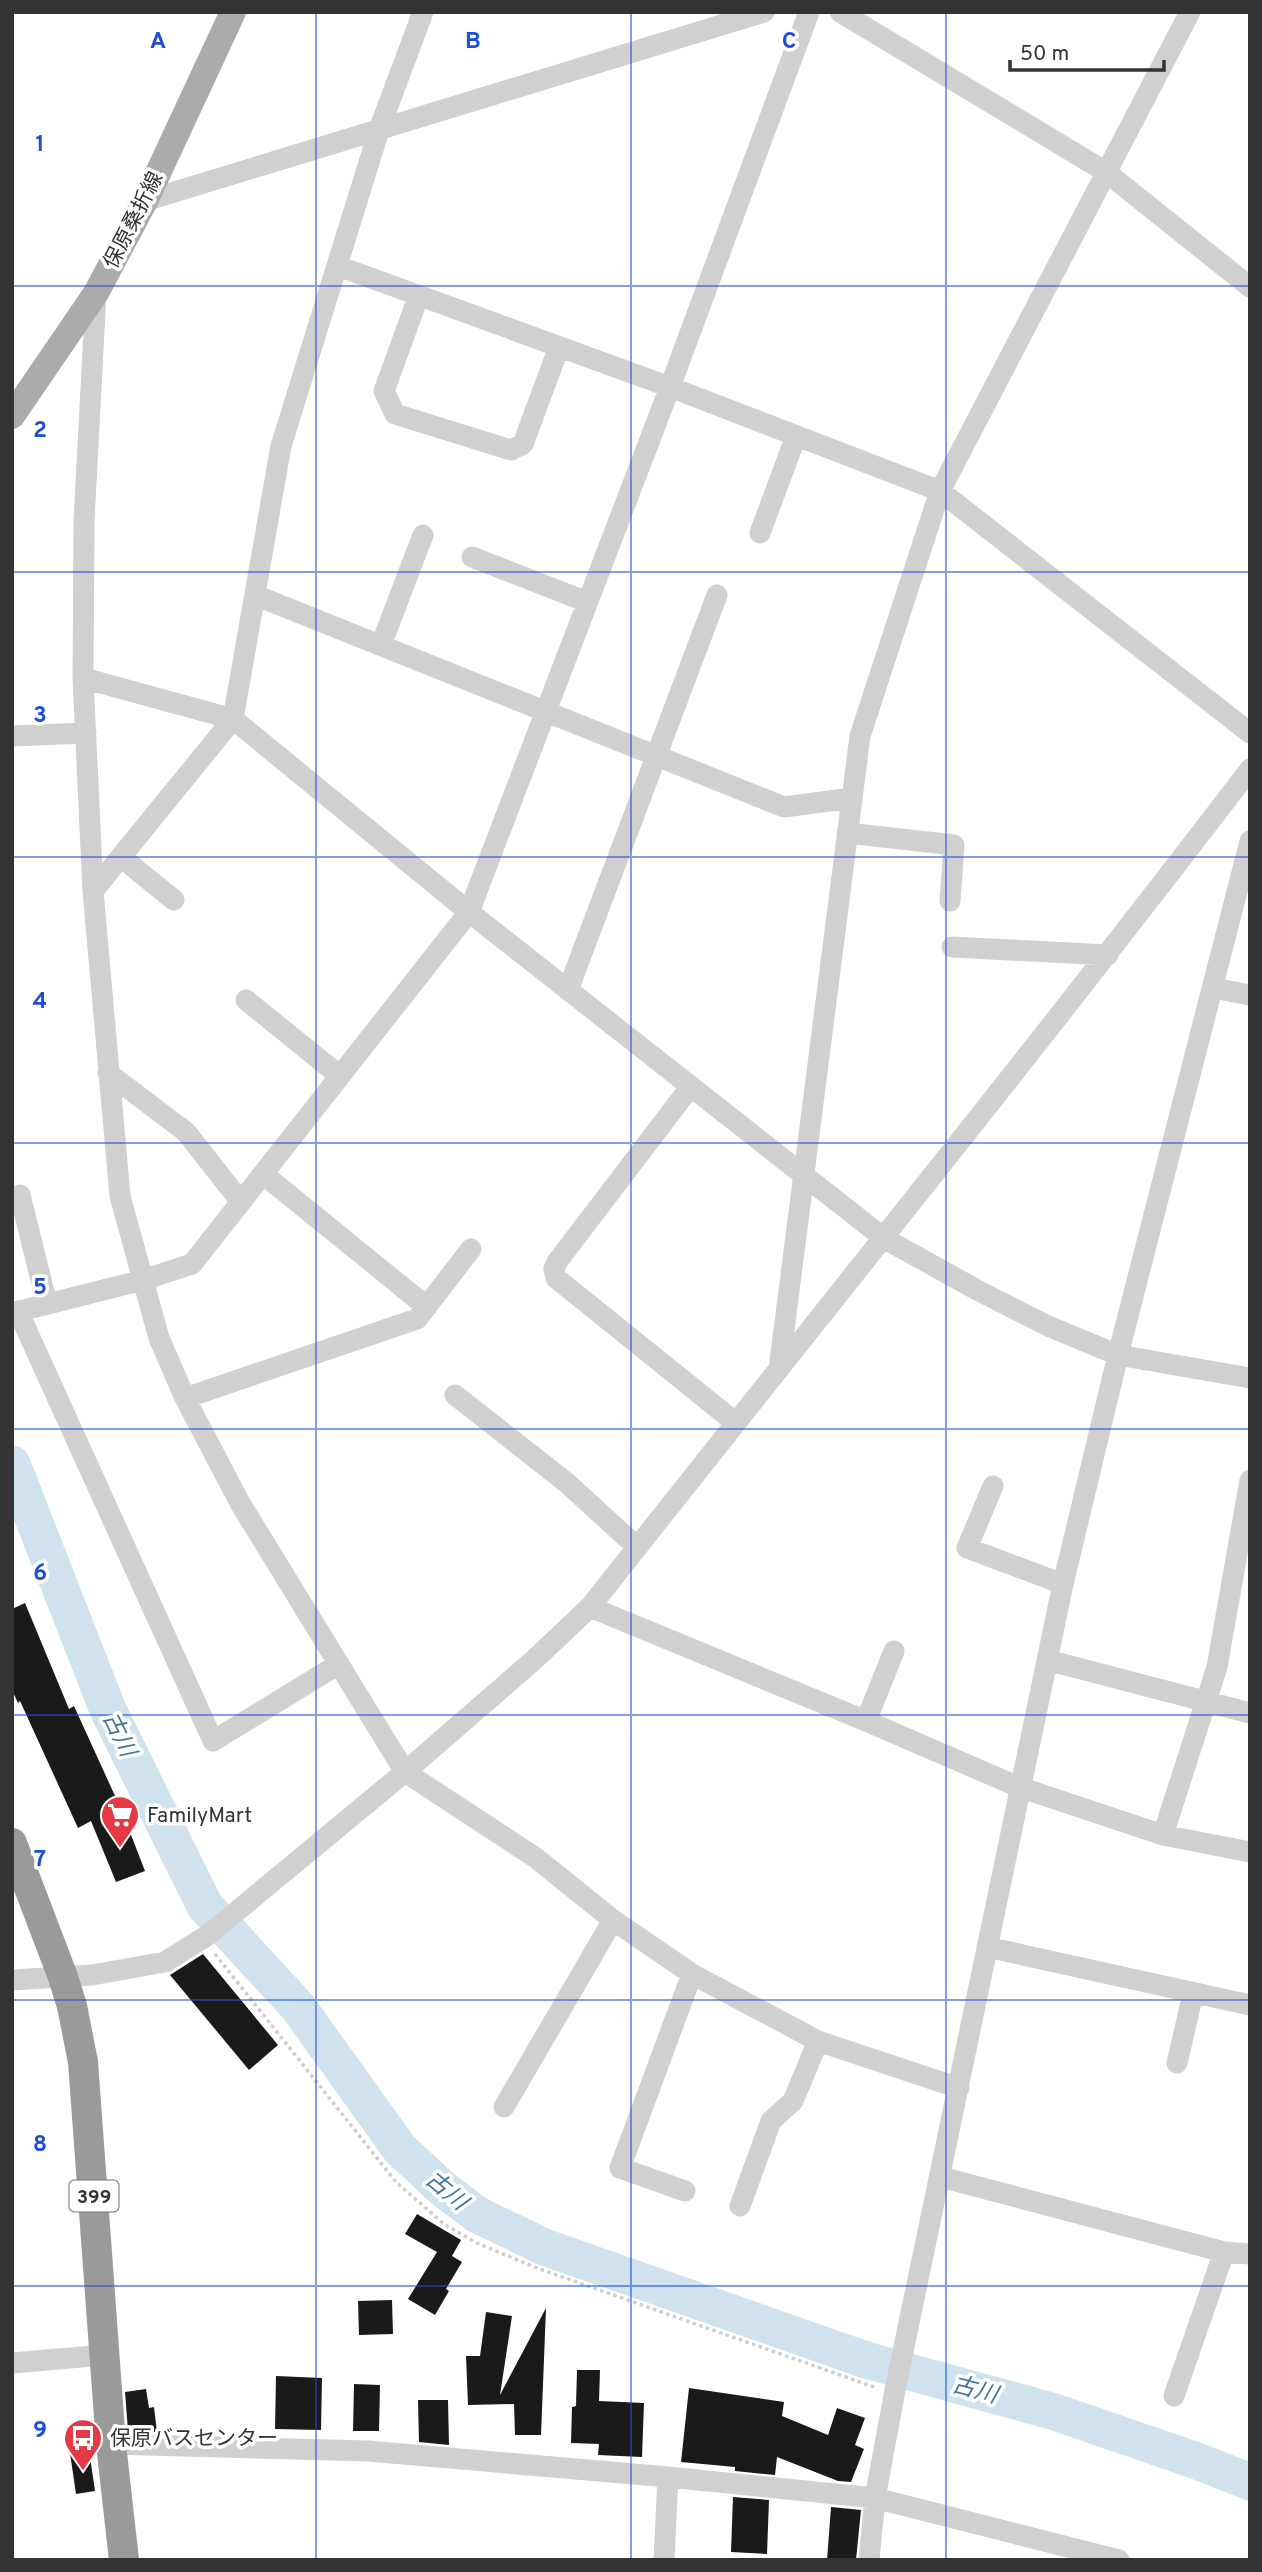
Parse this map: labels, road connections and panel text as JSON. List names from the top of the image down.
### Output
{
  "streets": {
    "highway": ["399"],
    "main road": ["保原桑折線"]
  },
  "water": ["古川"],
  "places": {
    "supermarket": ["FamilyMart"],
    "bus stop": ["保原バスセンター"]
  },
  "scale_bar": "50 m",
  "grid": {
    "columns": ["A", "B", "C"],
    "rows": [
      "1",
      "2",
      "3",
      "4",
      "5",
      "6",
      "7",
      "8",
      "9"
    ]
  }
}
